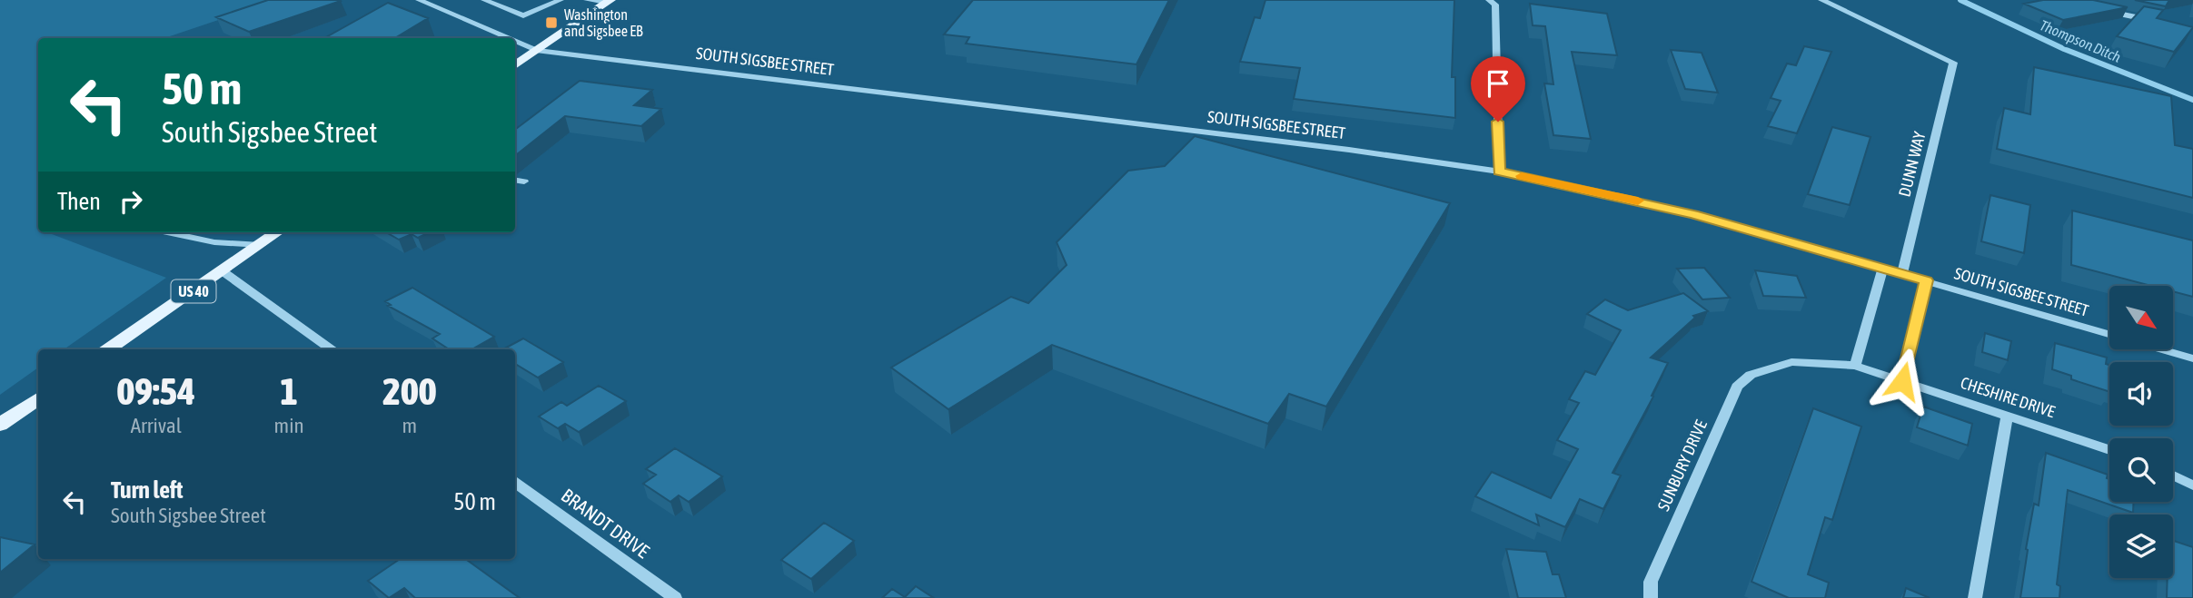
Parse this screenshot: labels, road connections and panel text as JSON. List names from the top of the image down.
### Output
{
  "streets": {
    "main road": ["US 40"],
    "street": [
      "SOUTH SIGSBEE STREET",
      "DUNN WAY",
      "CHESHIRE DRIVE",
      "SUNBURY DRIVE",
      "BRANDT DRIVE"
    ]
  },
  "crossings": [
    ["SOUTH SIGSBEE STREET", "DUNN WAY"],
    ["CHESHIRE DRIVE", "SUNBURY DRIVE"]
  ],
  "water": ["Thompson Ditch"],
  "places": {
    "transit": ["Washington and Sigsbee EB"]
  },
  "north": "bottom right",
  "page": {
    "turn": ["50 m", "South Sigsbee Street"],
    "then": "Then",
    "eta": [
      "09:54",
      "Arrival",
      "1",
      "min",
      "200",
      "m"
    ],
    "list": [
      {
        "name": "Turn left",
        "note": "South Sigsbee Street",
        "value": "50 m"
      }
    ]
  }
}
